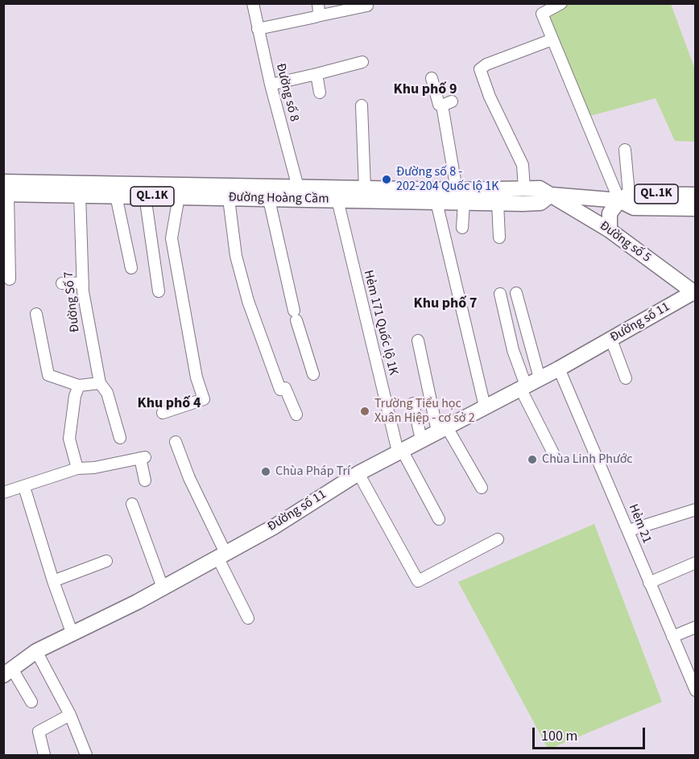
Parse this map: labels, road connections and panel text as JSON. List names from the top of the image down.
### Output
{
  "streets": {
    "main road": [
      "QL.1K",
      "Đường Hoàng Cầm",
      "Đường số 5",
      "Đường số 11"
    ],
    "street": [
      "Đường số 8",
      "Đường Số 7",
      "Hẻm 171 Quốc lộ 1K",
      "Hẻm 21"
    ]
  },
  "crossings": [
    ["Đường số 8", "Đường Hoàng Cầm"],
    ["Đường Hoàng Cầm", "Đường số 5"],
    ["Đường Hoàng Cầm", "Đường Số 7"],
    ["Đường Hoàng Cầm", "Hẻm 171 Quốc lộ 1K"],
    ["Đường số 5", "Đường số 11"],
    ["Hẻm 171 Quốc lộ 1K", "Đường số 11"],
    ["Đường số 11", "Hẻm 21"]
  ],
  "districts": ["Khu phố 9", "Khu phố 7", "Khu phố 4"],
  "places": [
    "Đường số 8 - 202-204 Quốc lộ 1K",
    "Trường Tiểu học Xuân Hiệp - cơ sở 2",
    "Chùa Linh Phước",
    "Chùa Pháp Trí"
  ],
  "scale_bar": "100 m"
}
